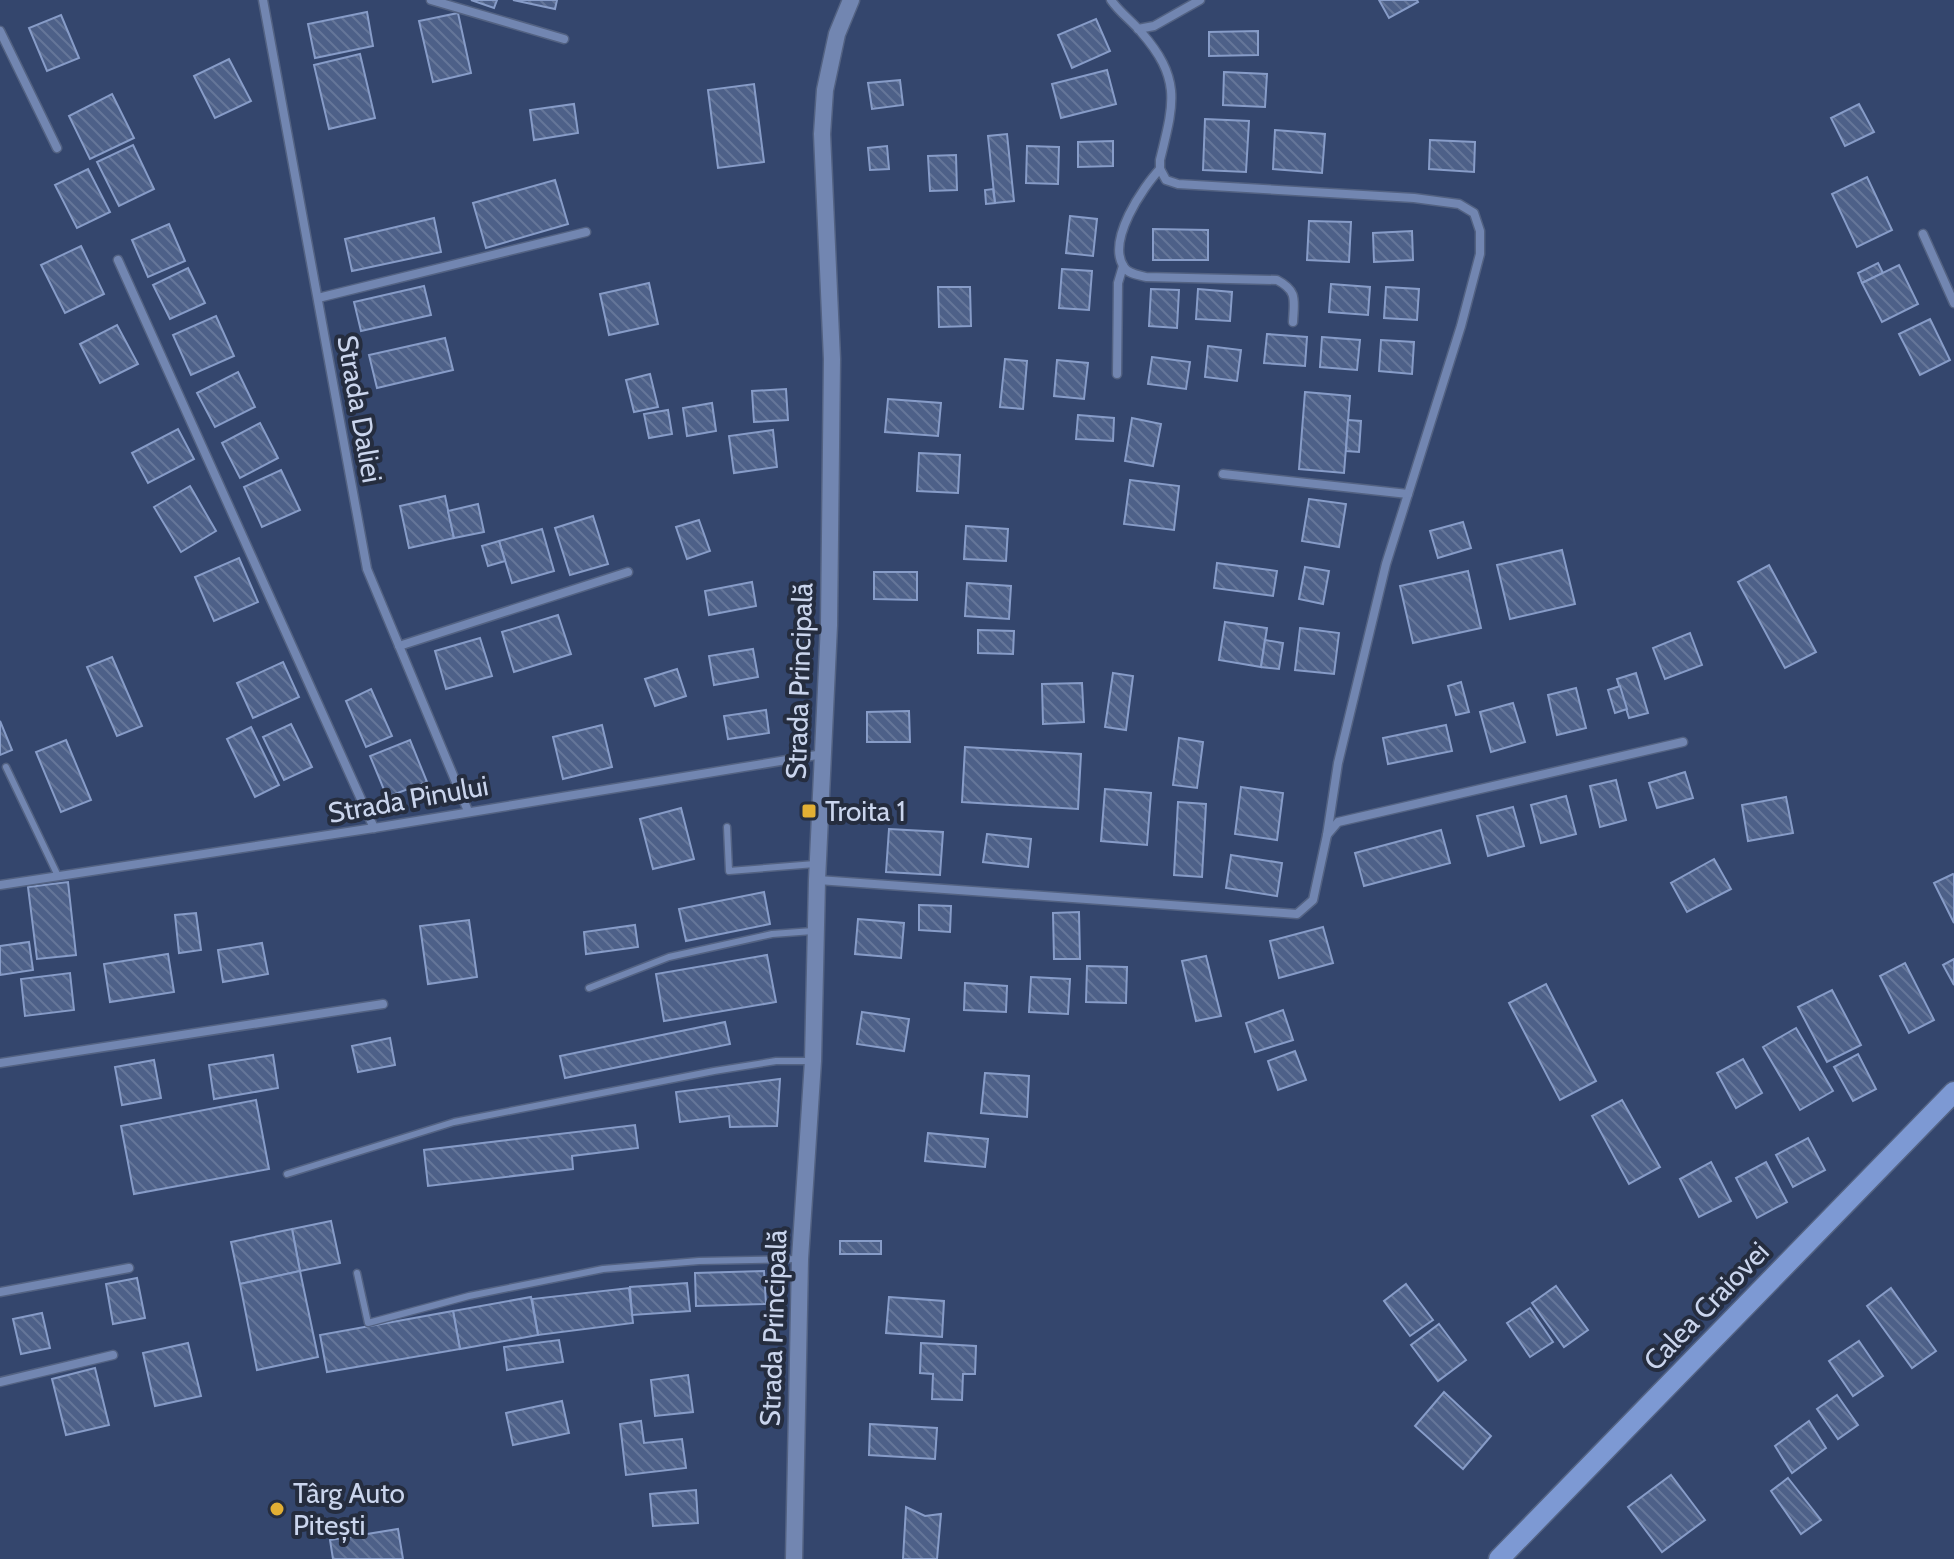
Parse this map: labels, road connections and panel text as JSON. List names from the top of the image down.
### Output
{
  "streets": {
    "main road": ["Strada Principală", "Calea Craiovei"],
    "street": ["Strada Daliei", "Strada Pinului"]
  },
  "crossings": [
    ["Strada Daliei", "Strada Pinului"],
    ["Strada Principală", "Strada Pinului"]
  ],
  "places": {
    "transit": ["Troita 1"],
    "other": ["Târg Auto Pitești"]
  }
}
